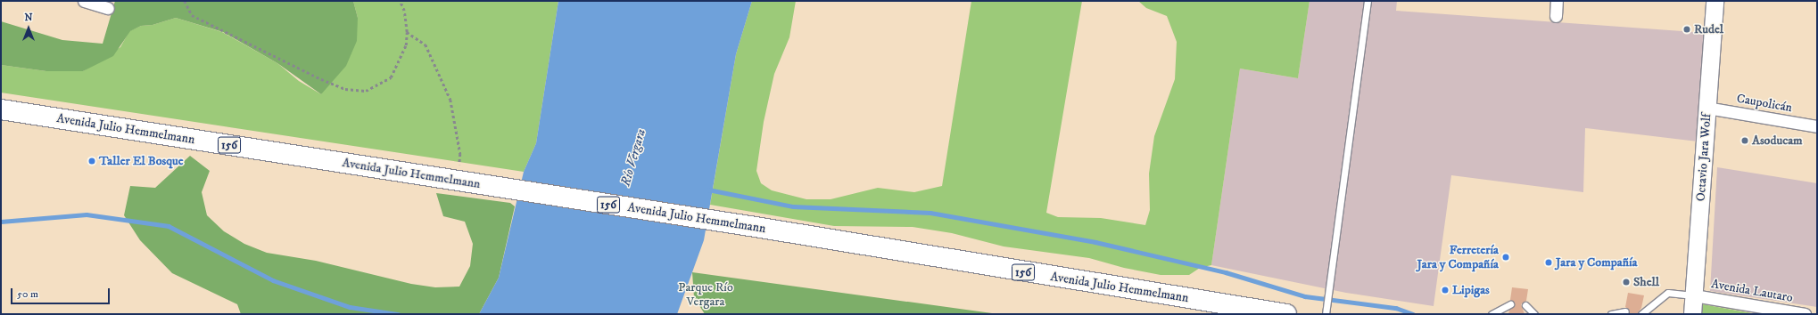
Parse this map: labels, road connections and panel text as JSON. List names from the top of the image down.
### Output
{
  "streets": {
    "highway": ["Avenida Julio Hemmelmann", "156"],
    "main road": ["Octavio Jara Wolf"],
    "street": ["Caupolicán", "Avenida Lautaro"]
  },
  "crossings": [
    ["Caupolicán", "Octavio Jara Wolf"],
    ["Octavio Jara Wolf", "Avenida Lautaro"]
  ],
  "water": ["Río Vergara"],
  "parks": ["Parque Río Vergara"],
  "places": [
    "Rudel",
    "Asoducam",
    "Taller El Bosque",
    "Ferretería Jara y Compañía",
    "Jara y Compañía",
    "Shell",
    "Lipigas"
  ],
  "scale_bar": "50 m",
  "north": "top"
}
